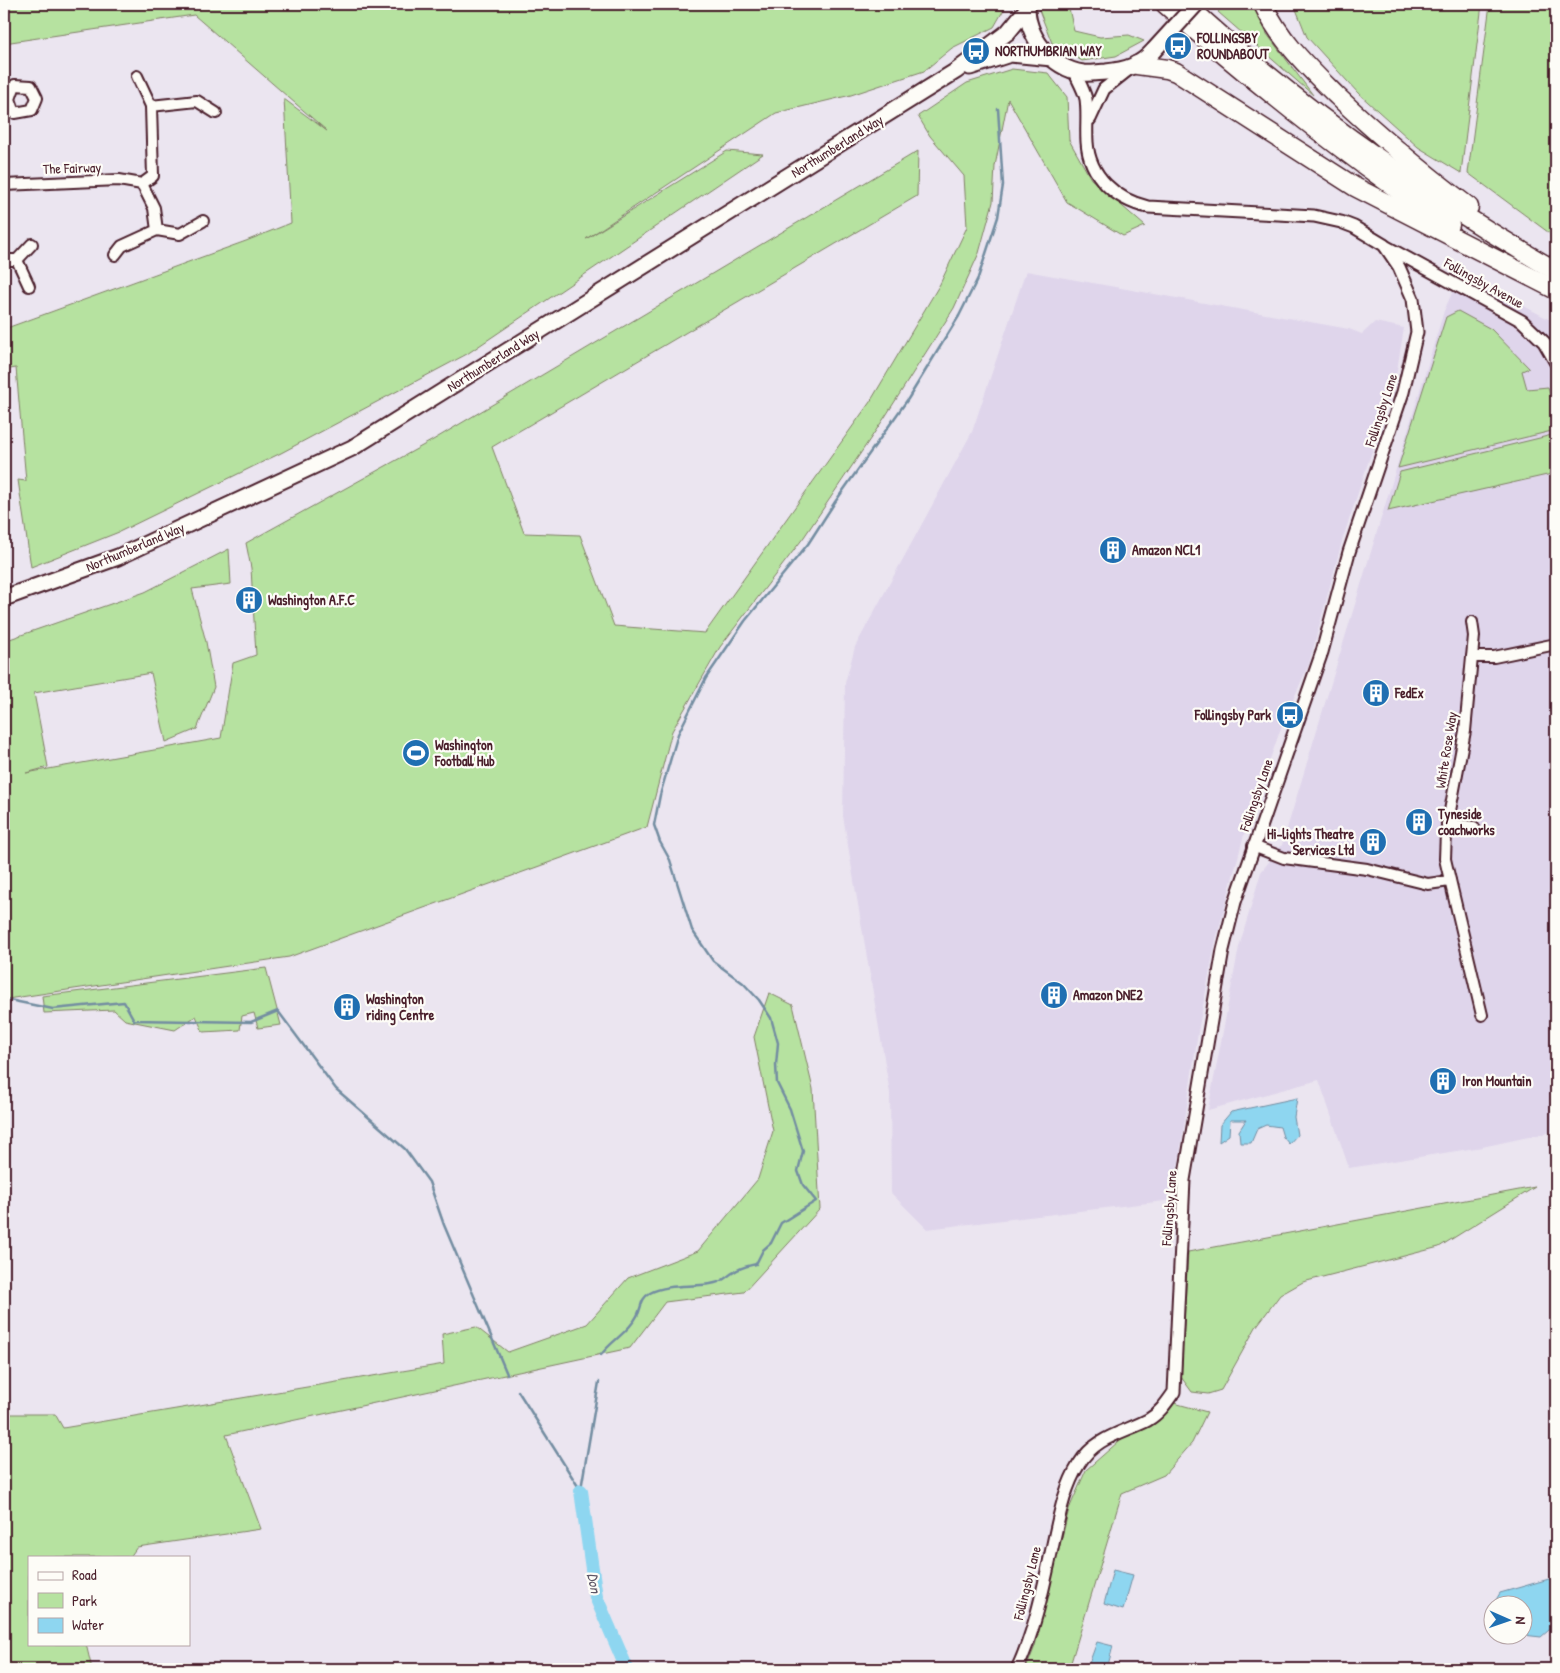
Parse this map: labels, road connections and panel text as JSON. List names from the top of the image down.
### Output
{
  "streets": {
    "main road": ["Northumberland Way"],
    "street": [
      "The Fairway",
      "Follingsby Avenue",
      "Follingsby Lane",
      "White Rose Way"
    ]
  },
  "crossings": [
    ["Follingsby Avenue", "Follingsby Lane"]
  ],
  "water": ["Don"],
  "places": {
    "bus stop": ["FOLLINGSBY ROUNDABOUT", "NORTHUMBRIAN WAY", "Follingsby Park"],
    "building": [
      "Amazon NCL1",
      "Washington A.F.C",
      "FedEx",
      "Tyneside coachworks",
      "Hi-lights Theatre Services Ltd",
      "Amazon DNE2",
      "Washington riding Centre",
      "Iron Mountain"
    ],
    "sports": ["Washington Football Hub"]
  },
  "legend": ["Road", "Park", "Water"],
  "north": "right"
}
